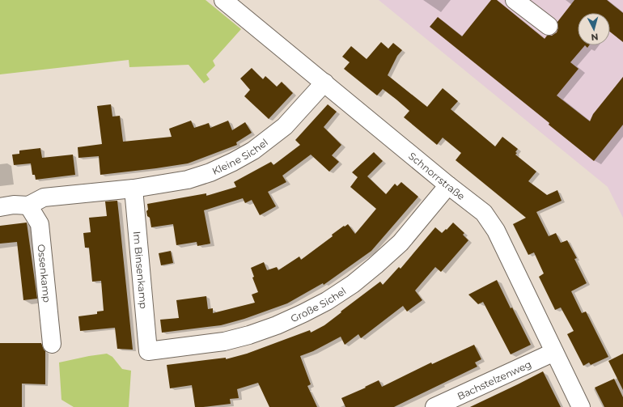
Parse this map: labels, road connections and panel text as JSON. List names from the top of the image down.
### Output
{
  "streets": {
    "street": [
      "Kleine Sichel",
      "Schnorrstraße",
      "Im Binsenkamp",
      "Ossenkamp",
      "Große Sichel",
      "Bachstelzenweg"
    ]
  },
  "crossings": [
    ["Kleine Sichel", "Schnorrstraße"],
    ["Kleine Sichel", "Im Binsenkamp"],
    ["Schnorrstraße", "Große Sichel"],
    ["Schnorrstraße", "Bachstelzenweg"],
    ["Im Binsenkamp", "Große Sichel"]
  ],
  "north": "bottom"
}
